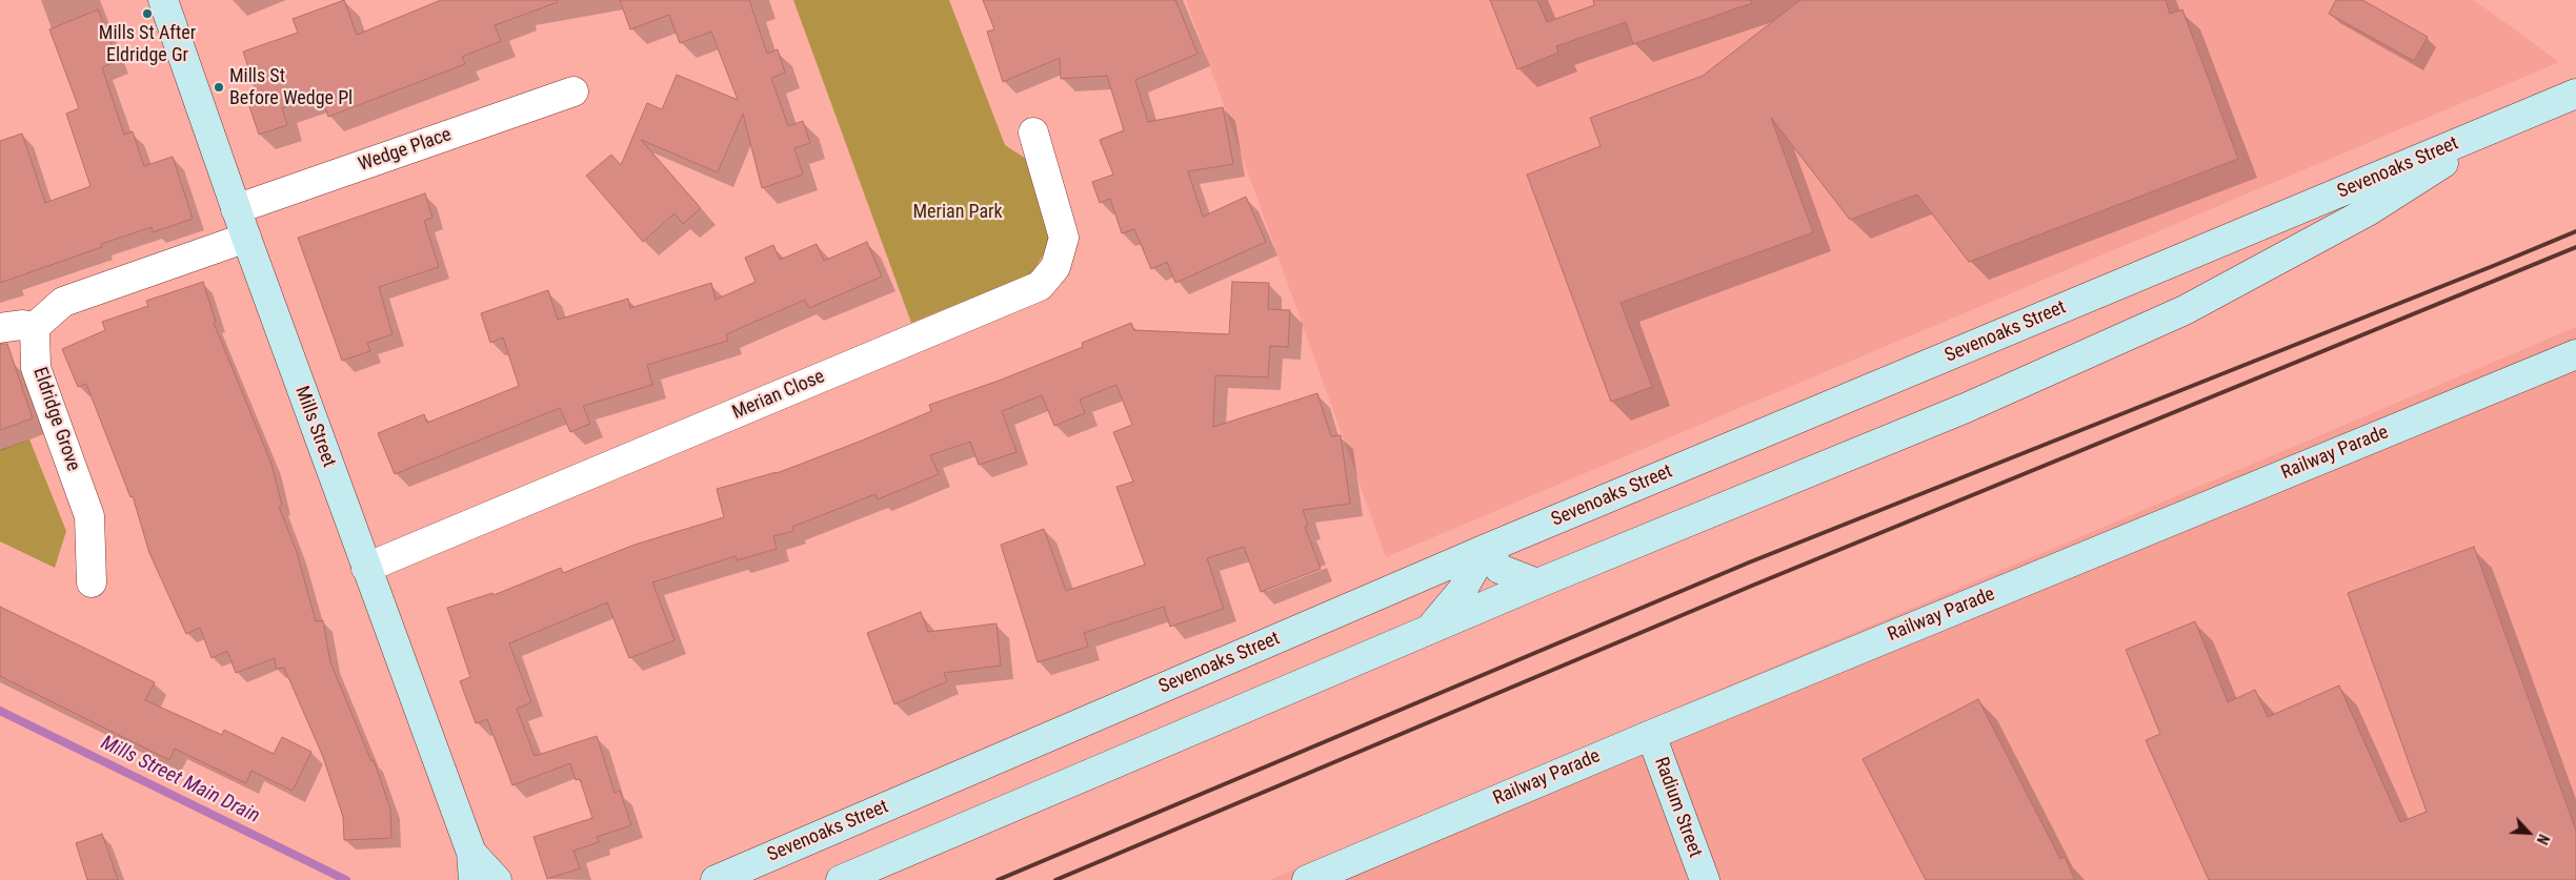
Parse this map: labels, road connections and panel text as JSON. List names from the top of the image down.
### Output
{
  "streets": {
    "main road": [
      "Sevenoaks Street",
      "Mills Street",
      "Railway Parade",
      "Radium Street"
    ],
    "street": ["Wedge Place", "Merian Close", "Eldridge Grove"]
  },
  "crossings": [
    ["Wedge Place", "Mills Street"],
    ["Merian Close", "Mills Street"],
    ["Railway Parade", "Radium Street"]
  ],
  "water": ["Mills Street Main Drain"],
  "parks": ["Merian Park"],
  "places": ["Mills St After Eldridge Gr", "Mills St Before Wedge Pl"],
  "north": "bottom right"
}
